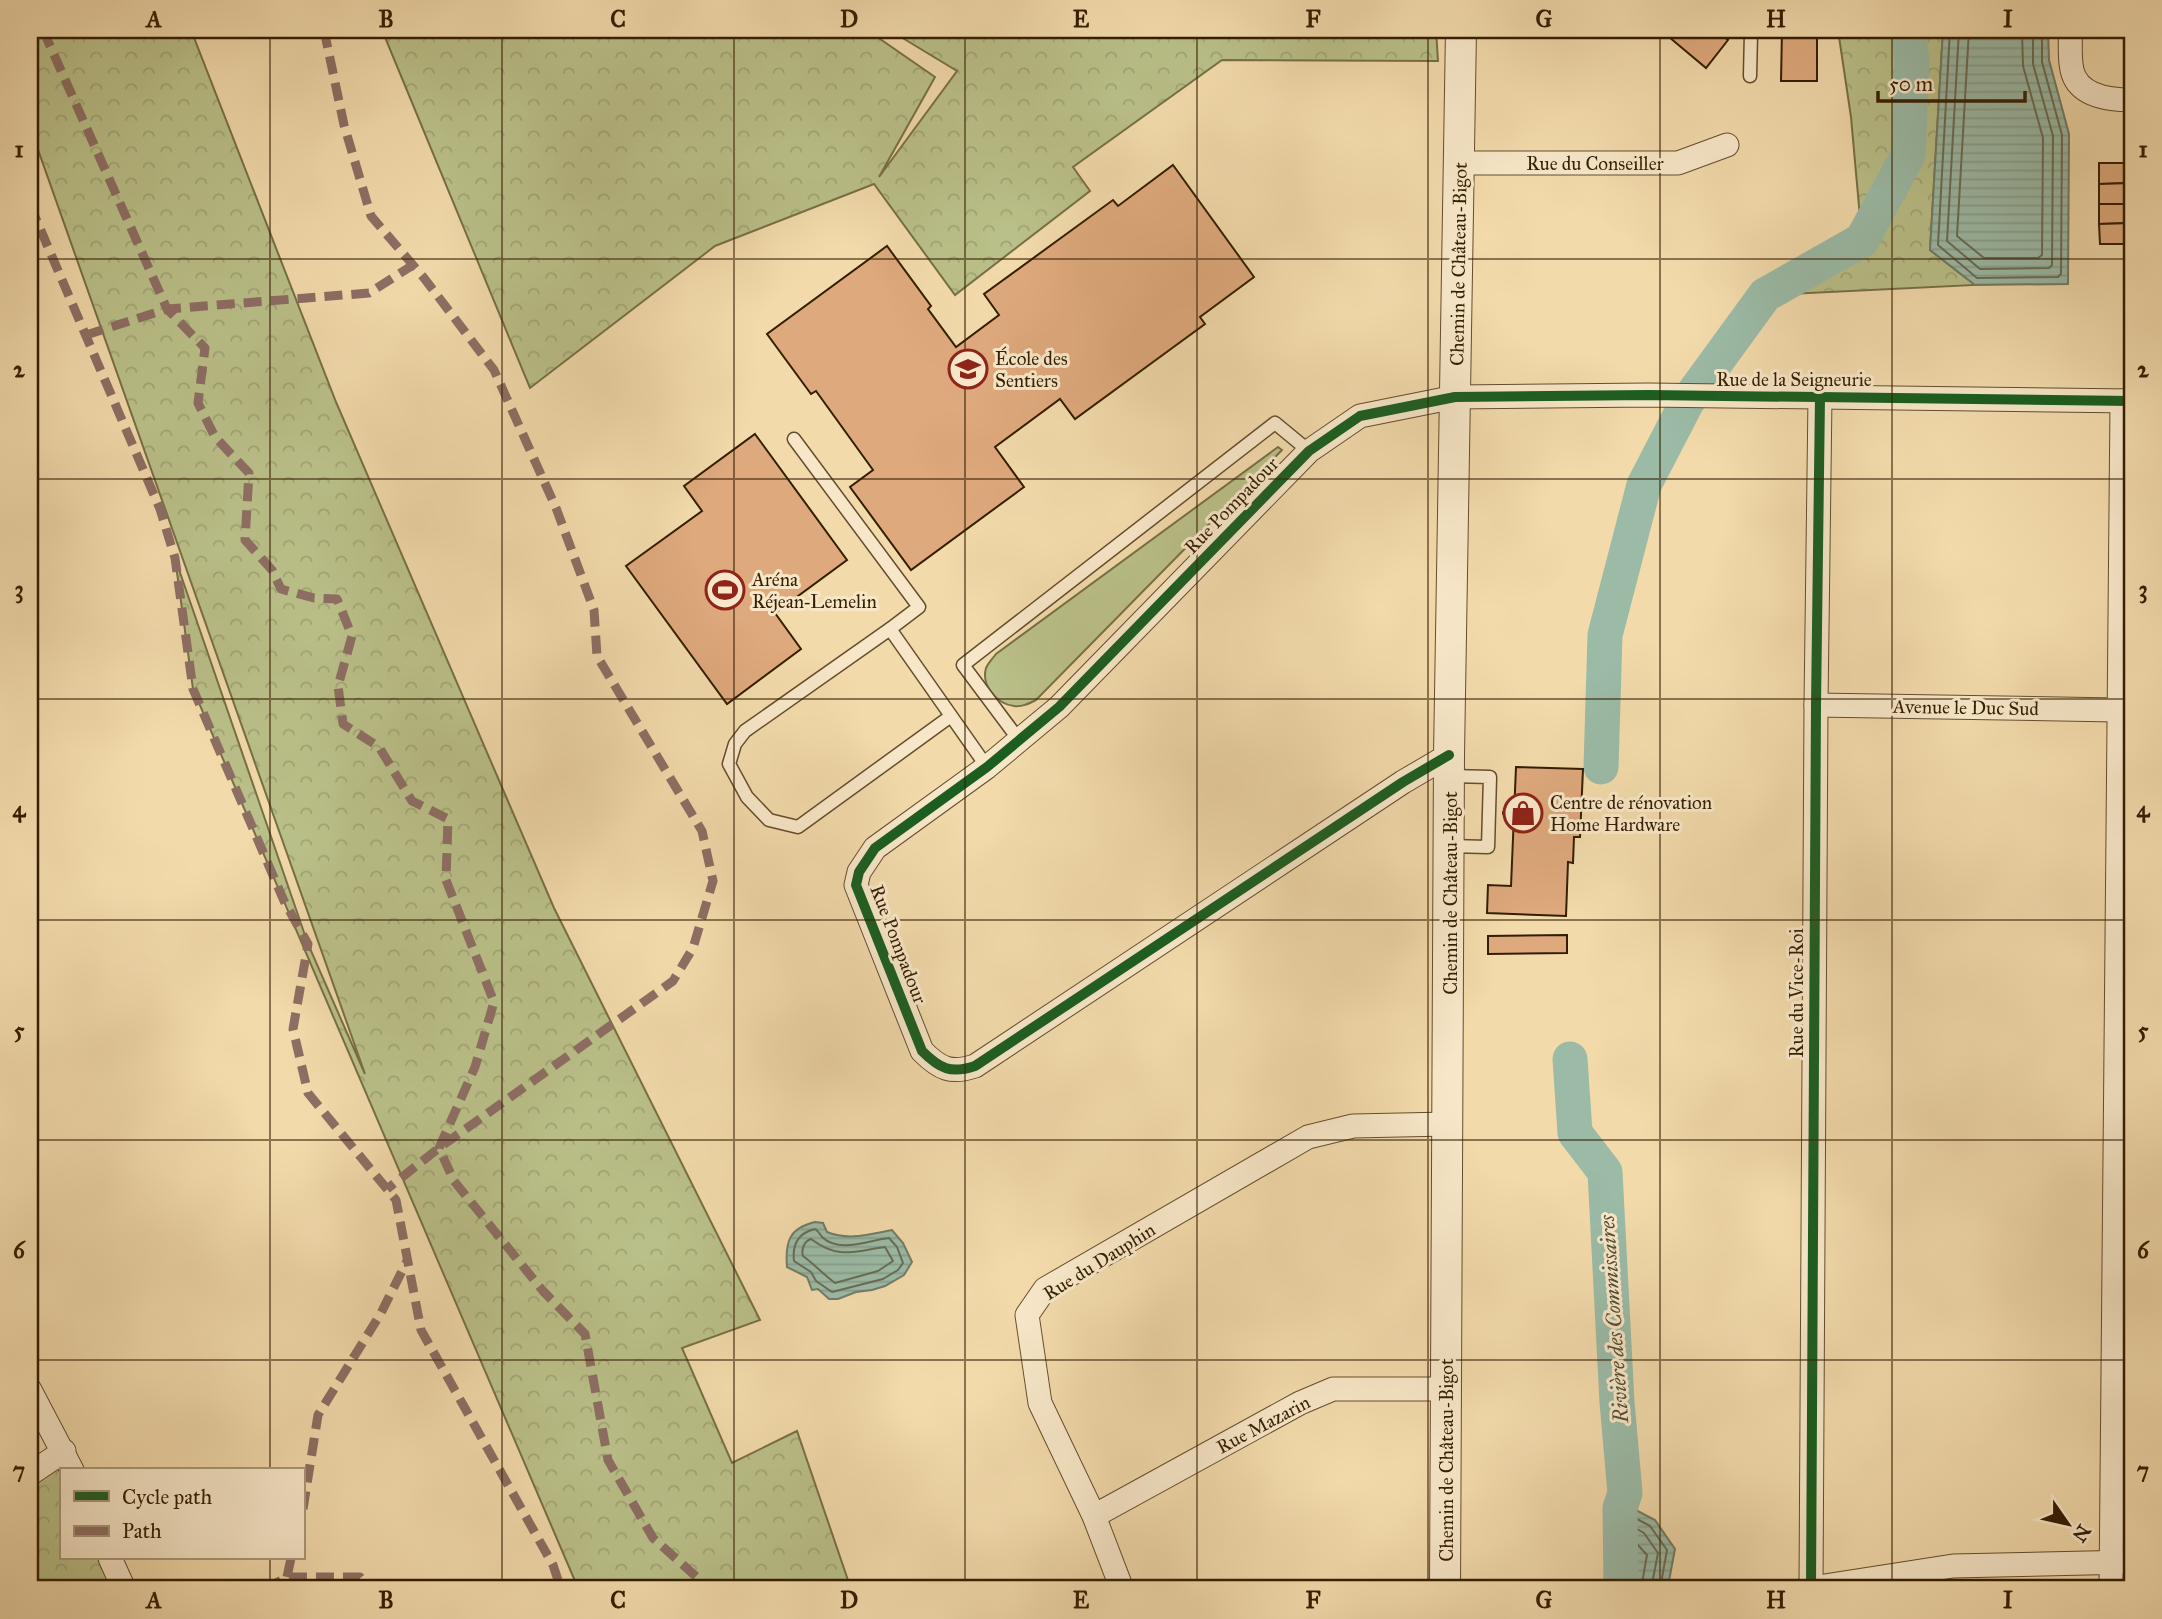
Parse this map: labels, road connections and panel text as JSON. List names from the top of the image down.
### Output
{
  "streets": {
    "street": [
      "Rue du Conseiller",
      "Chemin de Château-Bigot",
      "Rue de la Seigneurie",
      "Rue Pompadour",
      "Avenue le Duc Sud",
      "Rue du Vice-Roi",
      "Rue du Dauphin",
      "Rue Mazarin"
    ]
  },
  "crossings": [
    ["Rue du Conseiller", "Chemin de Château-Bigot"],
    ["Chemin de Château-Bigot", "Rue de la Seigneurie"],
    ["Chemin de Château-Bigot", "Rue Pompadour"],
    ["Chemin de Château-Bigot", "Rue du Dauphin"],
    ["Chemin de Château-Bigot", "Rue Mazarin"],
    ["Rue de la Seigneurie", "Rue Pompadour"],
    ["Rue de la Seigneurie", "Rue du Vice-Roi"],
    ["Avenue le Duc Sud", "Rue du Vice-Roi"],
    ["Rue du Dauphin", "Rue Mazarin"]
  ],
  "water": ["Rivière des Commissaires"],
  "places": {
    "school or university": ["École des Sentiers"],
    "sports": ["Aréna Réjean‑Lemelin"],
    "shop": ["Centre de rénovation Home Hardware"]
  },
  "legend": ["Cycle path", "Path"],
  "scale_bar": "50 m",
  "north": "bottom right",
  "grid": {
    "columns": [
      "A",
      "B",
      "C",
      "D",
      "E",
      "F",
      "G",
      "H",
      "I"
    ],
    "rows": [
      "1",
      "2",
      "3",
      "4",
      "5",
      "6",
      "7"
    ]
  }
}
